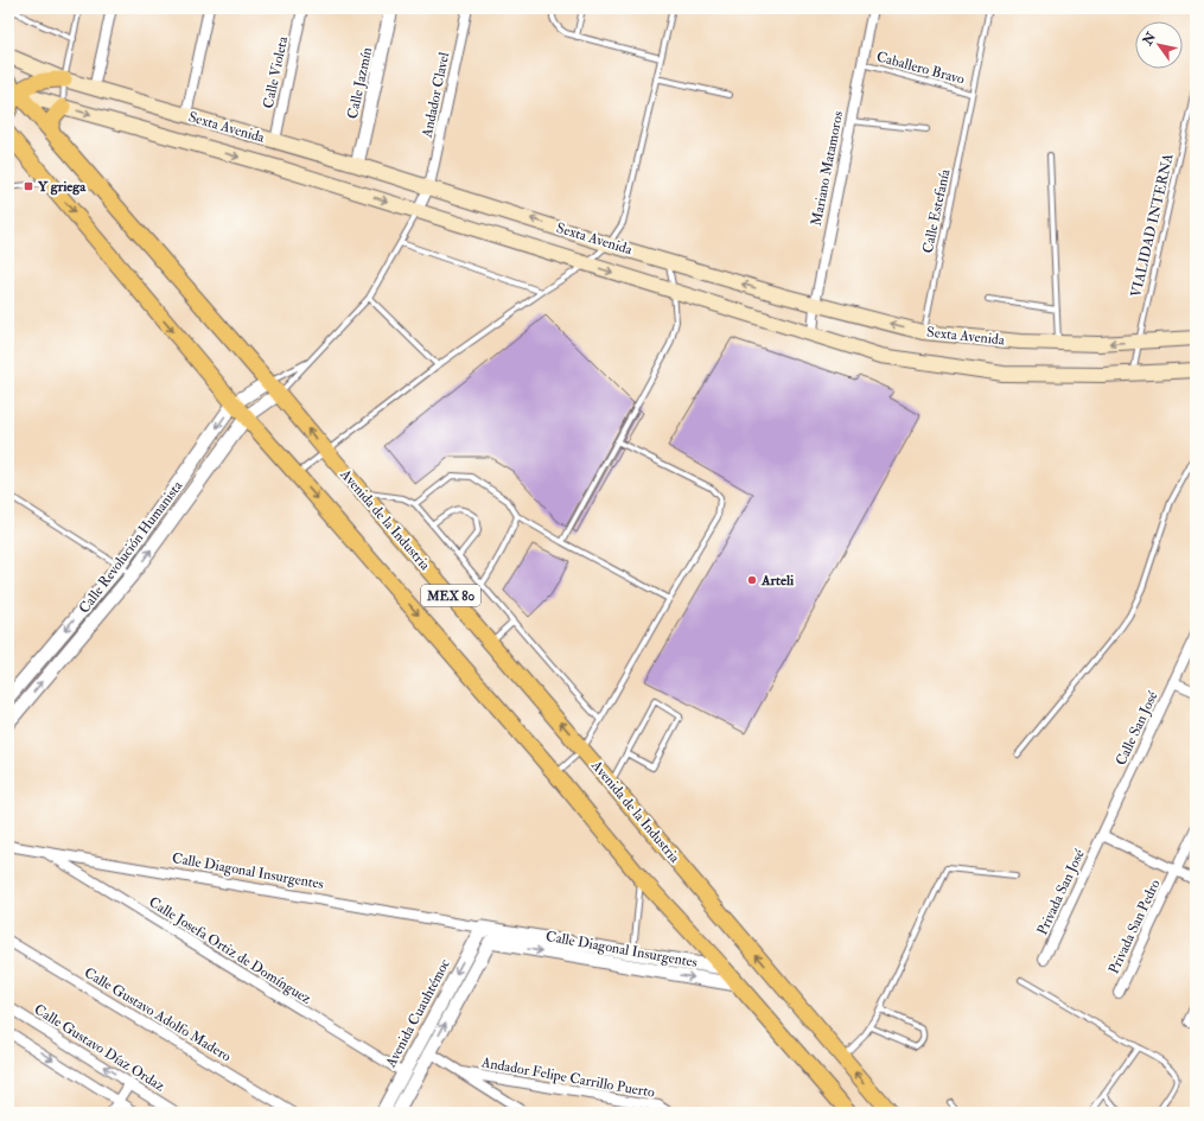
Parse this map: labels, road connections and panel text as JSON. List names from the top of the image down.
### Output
{
  "streets": {
    "main road": ["Sexta Avenida", "Avenida de la Industria", "MEX 80"],
    "street": [
      "Calle Violeta",
      "Calle Jazmín",
      "Andador Clavel",
      "Mariano Matamoros",
      "Calle Revolución Humanista",
      "Calle San José",
      "Calle Diagonal Insurgentes",
      "Privada San José",
      "Privada San Pedro",
      "Calle Josefa Ortiz de Domínguez",
      "Avenida Cuauhtémoc",
      "Calle Gustavo Adolfo Madero",
      "Calle Gustavo Díaz Ordaz",
      "Andador Felipe Carrillo Puerto"
    ],
    "lane": ["Caballero Bravo", "Calle Estefanía", "VIALIDAD INTERNA"]
  },
  "crossings": [
    ["Caballero Bravo", "Mariano Matamoros"],
    ["Caballero Bravo", "Calle Estefanía"],
    ["Calle Violeta", "Sexta Avenida"],
    ["Calle Jazmín", "Sexta Avenida"],
    ["Andador Clavel", "Sexta Avenida"],
    ["Sexta Avenida", "Mariano Matamoros"],
    ["Sexta Avenida", "Calle Estefanía"],
    ["Sexta Avenida", "VIALIDAD INTERNA"],
    ["Sexta Avenida", "Avenida de la Industria"],
    ["Avenida de la Industria", "Calle Revolución Humanista"],
    ["Calle Revolución Humanista", "MEX 80"],
    ["MEX 80", "Calle Diagonal Insurgentes"],
    ["Calle San José", "Privada San José"],
    ["Calle Diagonal Insurgentes", "Calle Josefa Ortiz de Domínguez"],
    ["Calle Diagonal Insurgentes", "Avenida Cuauhtémoc"],
    ["Calle Josefa Ortiz de Domínguez", "Avenida Cuauhtémoc"]
  ],
  "places": {
    "transit": ["Y griega"],
    "other": ["Arteli"]
  },
  "north": "top left"
}
